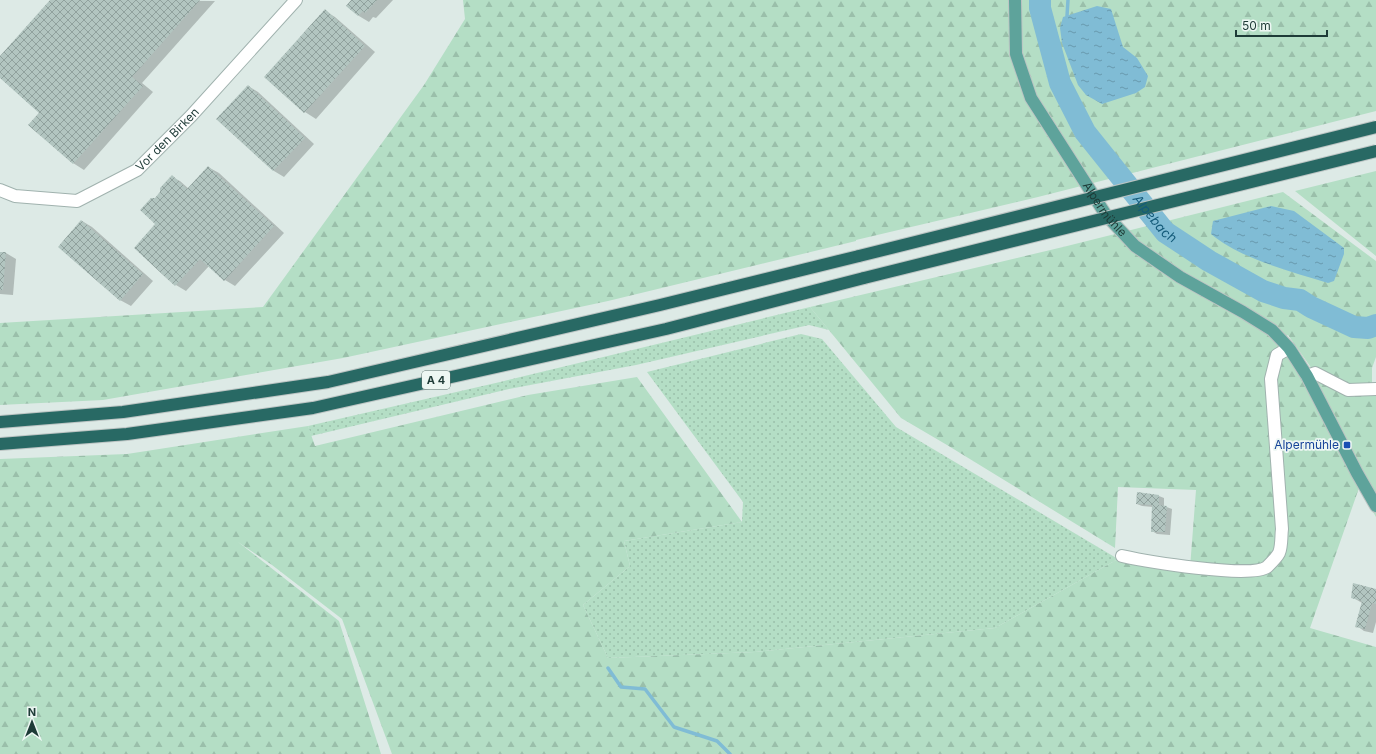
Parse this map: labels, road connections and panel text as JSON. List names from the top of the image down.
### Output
{
  "streets": {
    "highway": ["A 4"],
    "main road": ["Alpermühle"],
    "street": ["Vor den Birken"]
  },
  "water": ["Alpebach"],
  "places": {
    "transit": ["Alpermühle"]
  },
  "scale_bar": "50 m",
  "north": "top"
}
